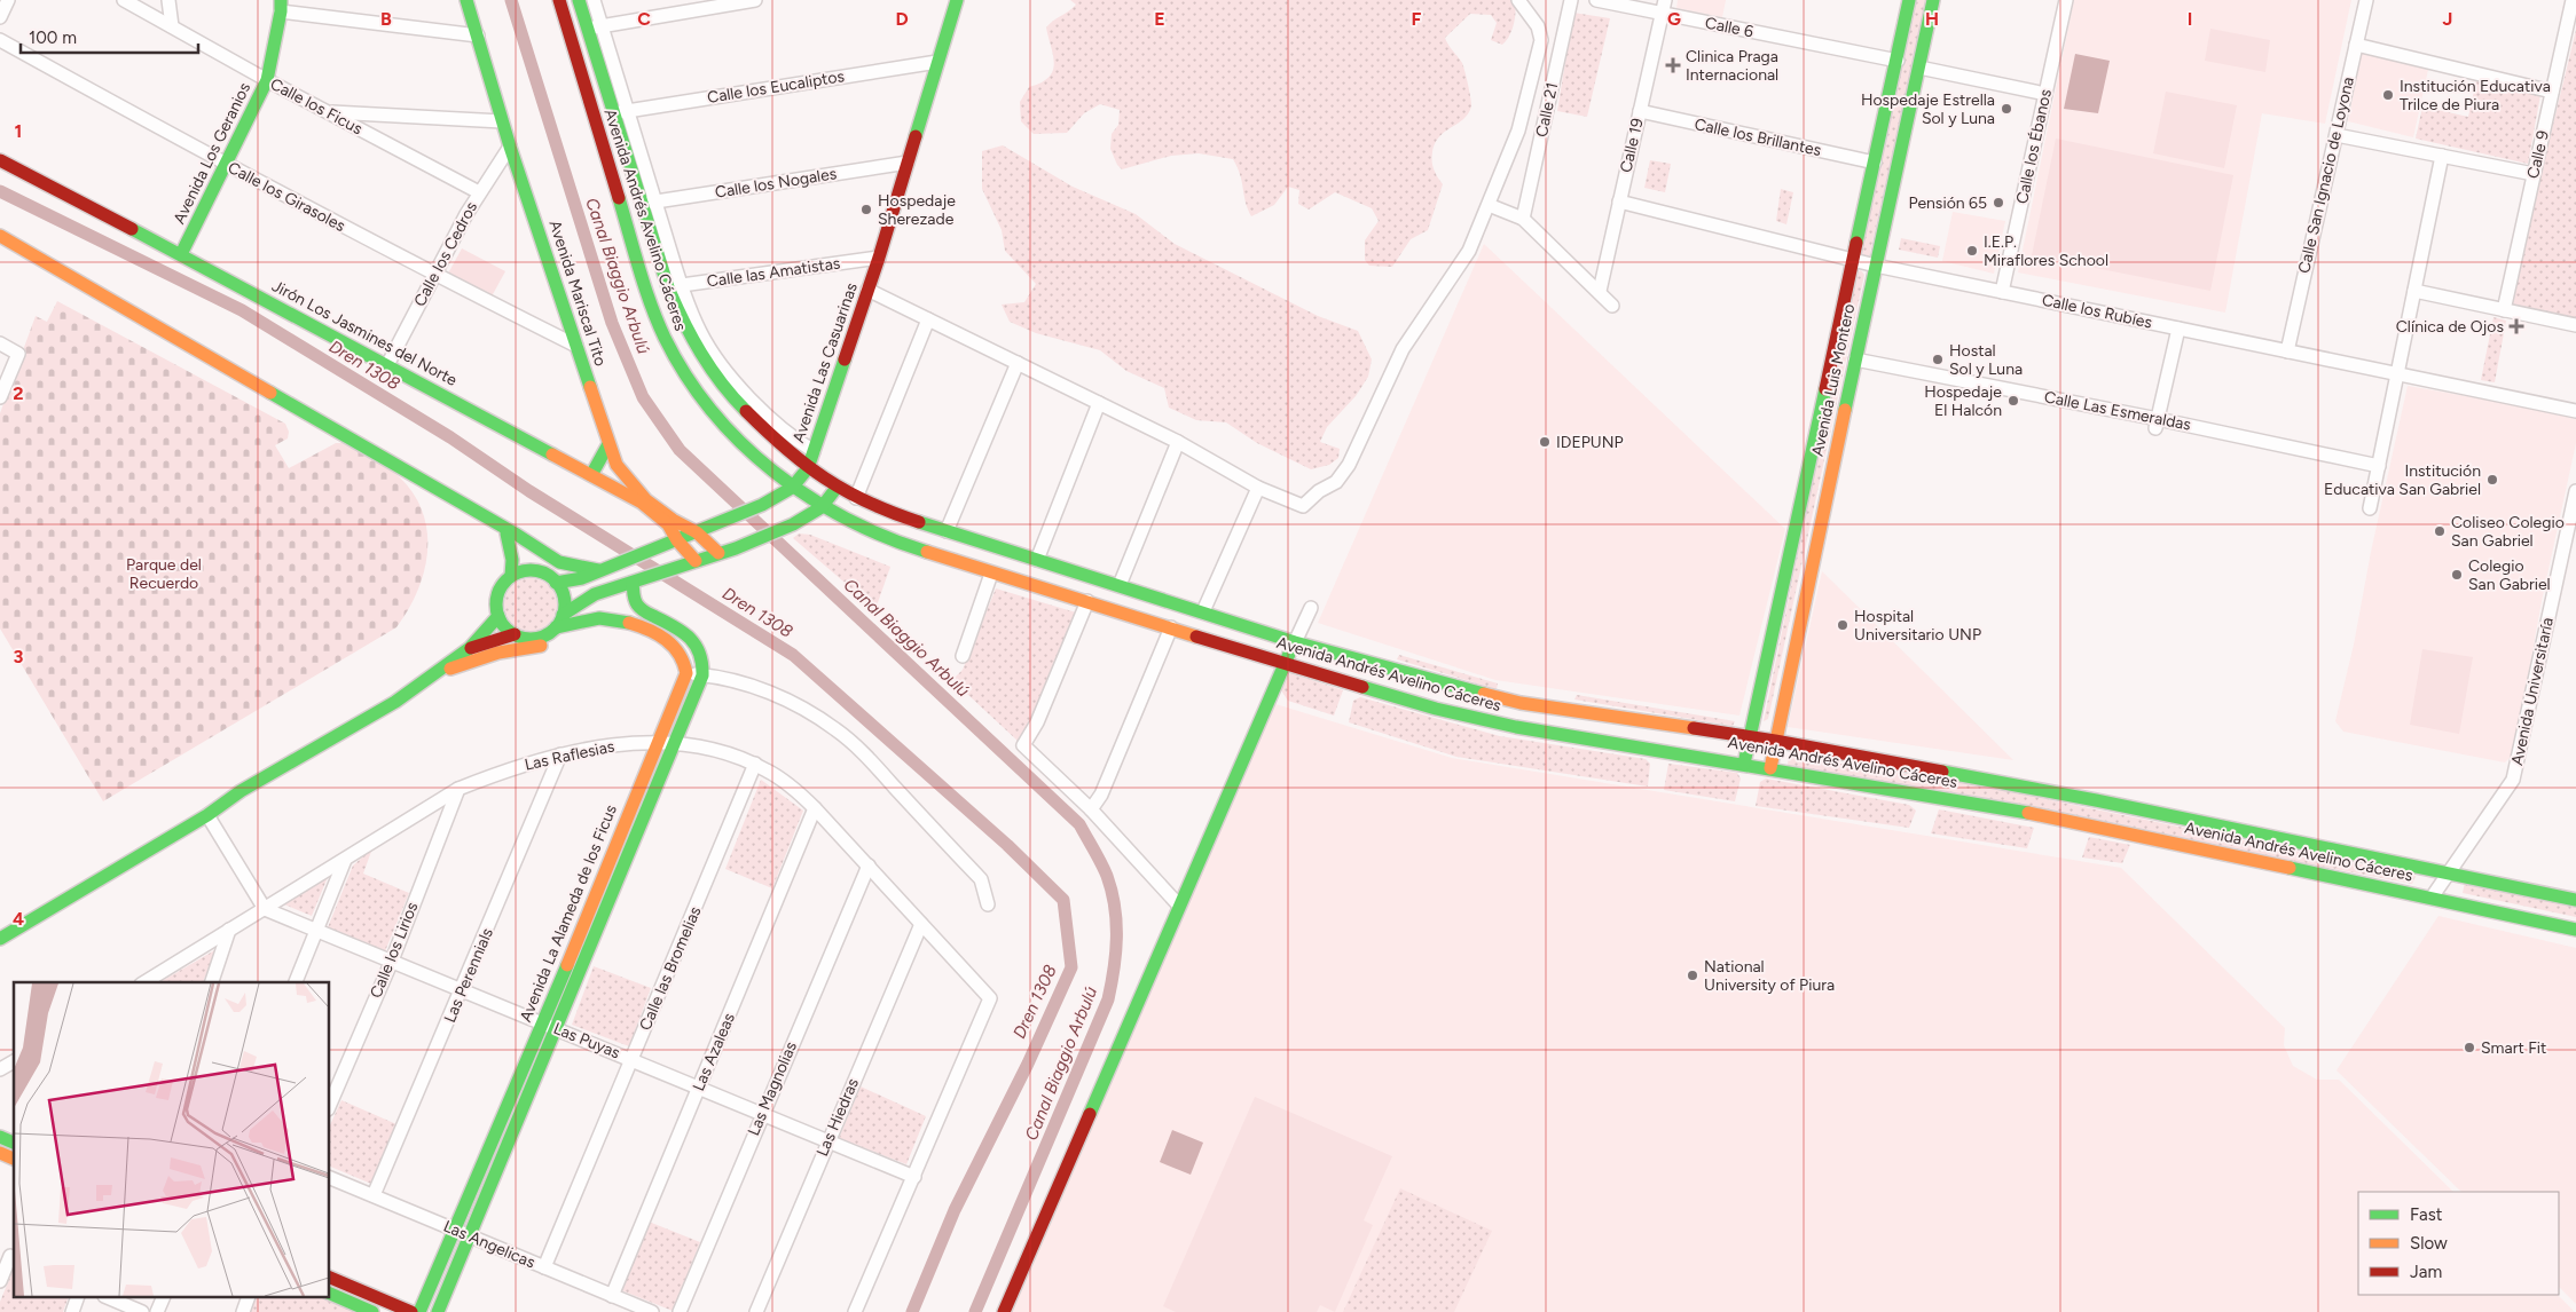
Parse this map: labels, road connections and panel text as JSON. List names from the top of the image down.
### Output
{
  "streets": {
    "main road": [
      "Avenida Los Geranios",
      "Avenida Andrés Avelino Cáceres",
      "Avenida Mariscal Tito",
      "Jirón Los Jasmines del Norte",
      "Avenida Las Casuarinas",
      "Avenida Luis Montero",
      "Avenida La Alameda de los Ficus"
    ],
    "street": [
      "Calle 6",
      "Calle los Eucaliptos",
      "Calle los Ficus",
      "Calle 21",
      "Calle los Brillantes",
      "Calle 19",
      "Calle los Ébanos",
      "Calle 9",
      "Calle San Ignacio de Loyona",
      "Calle los Nogales",
      "Calle los Girasoles",
      "Calle los Cedros",
      "Calle las Amatistas",
      "Calle los Rubíes",
      "Calle Las Esmeraldas",
      "Avenida Universitaría",
      "Las Raflesias",
      "Calle los Lirios",
      "Calle las Bromelias",
      "Las Perennials",
      "Las Puyas",
      "Las Azaleas",
      "Las Magnolias",
      "Las Hiedras",
      "Las Angelicas"
    ]
  },
  "crossings": [
    ["Calle 6", "Calle 19"],
    ["Calle 6", "Avenida Luis Montero"],
    ["Calle los Eucaliptos", "Avenida Andrés Avelino Cáceres"],
    ["Calle los Eucaliptos", "Avenida Las Casuarinas"],
    ["Calle los Ficus", "Avenida Los Geranios"],
    ["Calle los Ficus", "Calle los Cedros"],
    ["Calle los Brillantes", "Calle 19"],
    ["Calle los Brillantes", "Avenida Luis Montero"],
    ["Calle 19", "Calle los Rubíes"],
    ["Calle los Ébanos", "Calle los Rubíes"],
    ["Avenida Los Geranios", "Calle los Girasoles"],
    ["Avenida Los Geranios", "Jirón Los Jasmines del Norte"],
    ["Calle San Ignacio de Loyona", "Calle los Rubíes"],
    ["Calle los Nogales", "Avenida Andrés Avelino Cáceres"],
    ["Calle los Nogales", "Avenida Las Casuarinas"],
    ["Calle los Girasoles", "Calle los Cedros"],
    ["Calle los Girasoles", "Avenida Mariscal Tito"],
    ["Avenida Andrés Avelino Cáceres", "Calle las Amatistas"],
    ["Avenida Andrés Avelino Cáceres", "Avenida Las Casuarinas"],
    ["Avenida Andrés Avelino Cáceres", "Avenida Luis Montero"],
    ["Avenida Andrés Avelino Cáceres", "Avenida Universitaría"],
    ["Calle los Cedros", "Avenida Mariscal Tito"],
    ["Calle los Cedros", "Jirón Los Jasmines del Norte"],
    ["Calle las Amatistas", "Avenida Las Casuarinas"],
    ["Avenida Mariscal Tito", "Avenida Las Casuarinas"],
    ["Calle los Rubíes", "Avenida Luis Montero"],
    ["Jirón Los Jasmines del Norte", "Avenida Las Casuarinas"],
    ["Avenida Luis Montero", "Calle Las Esmeraldas"],
    ["Las Raflesias", "Avenida La Alameda de los Ficus"],
    ["Las Raflesias", "Calle los Lirios"],
    ["Las Raflesias", "Calle las Bromelias"],
    ["Las Raflesias", "Las Perennials"],
    ["Las Raflesias", "Las Puyas"],
    ["Las Raflesias", "Las Azaleas"],
    ["Las Raflesias", "Las Magnolias"],
    ["Las Raflesias", "Las Hiedras"],
    ["Avenida La Alameda de los Ficus", "Las Puyas"],
    ["Avenida La Alameda de los Ficus", "Las Angelicas"],
    ["Calle los Lirios", "Las Puyas"],
    ["Calle las Bromelias", "Las Puyas"],
    ["Calle las Bromelias", "Las Angelicas"],
    ["Las Perennials", "Las Puyas"],
    ["Las Perennials", "Las Angelicas"],
    ["Las Puyas", "Las Azaleas"],
    ["Las Puyas", "Las Magnolias"],
    ["Las Puyas", "Las Hiedras"],
    ["Las Azaleas", "Las Angelicas"]
  ],
  "water": ["Canal Biaggio Arbulú", "Dren 1308"],
  "parks": ["Parque del Recuerdo"],
  "places": {
    "health": ["Clinica Praga Internacional", "Clínica de Ojos"],
    "other": [
      "Institución Educativa Trilce de Piura",
      "Hospedaje Estrella Sol y Luna",
      "Pensión 65",
      "Hospedaje Sherezade",
      "I.E.P. Miraflores School",
      "Hostal Sol y Luna",
      "Hospedaje El Halcón",
      "IDEPUNP",
      "Institución Educativa San Gabriel",
      "Coliseo Colegio San Gabriel",
      "Colegio San Gabriel",
      "Hospital Universitario UNP",
      "National University of Piura",
      "Smart Fit"
    ]
  },
  "legend": ["Fast", "Slow", "Jam"],
  "scale_bar": "100 m",
  "grid": {
    "columns": [
      "B",
      "C",
      "D",
      "E",
      "F",
      "G",
      "H",
      "I",
      "J"
    ],
    "rows": [
      "1",
      "2",
      "3",
      "4"
    ]
  }
}
